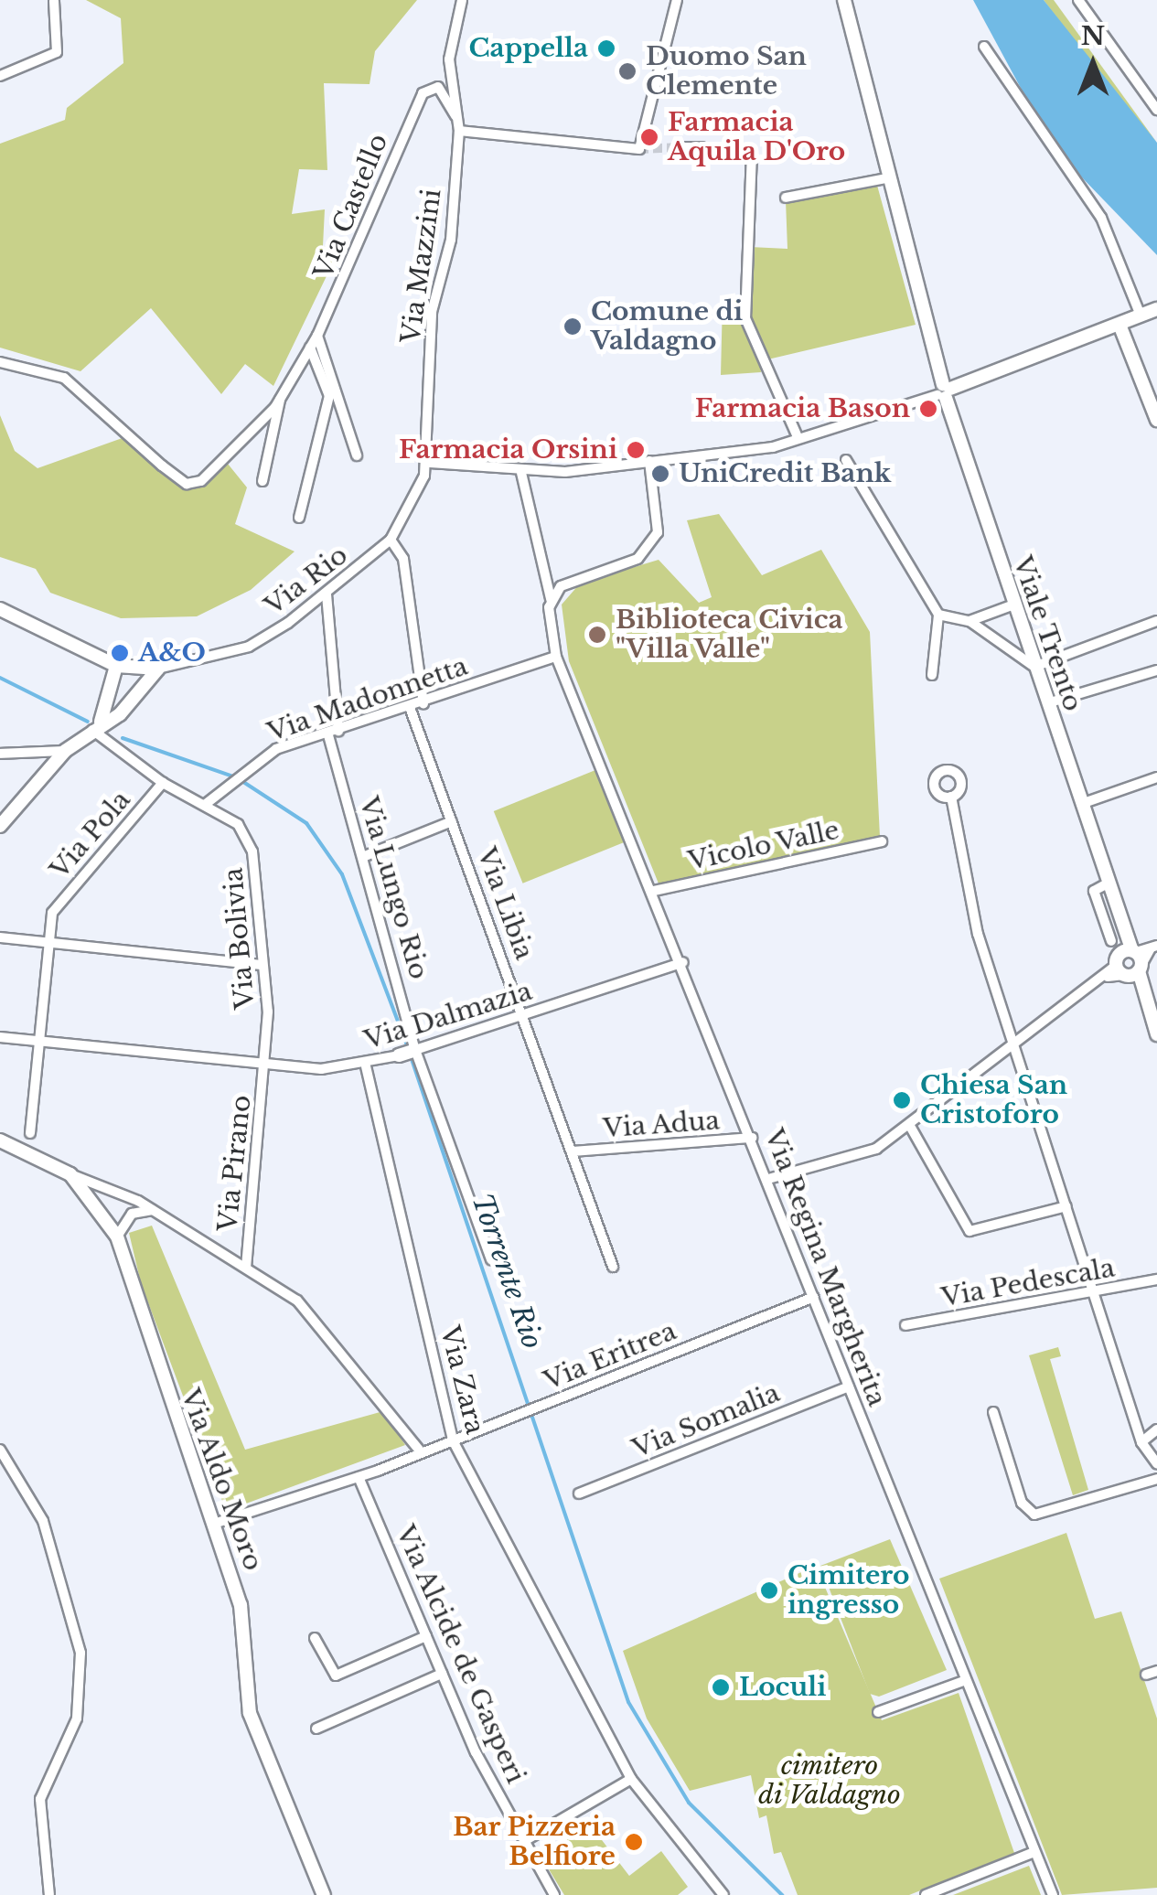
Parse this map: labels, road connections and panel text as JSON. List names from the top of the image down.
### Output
{
  "streets": {
    "street": [
      "Via Castello",
      "Via Mazzini",
      "Via Rio",
      "Viale Trento",
      "Via Madonnetta",
      "Via Pola",
      "Vicolo Valle",
      "Via Lungo Rio",
      "Via Libia",
      "Via Bolivia",
      "Via Dalmazia",
      "Via Adua",
      "Via Pirano",
      "Via Regina Margherita",
      "Via Pedescala",
      "Via Eritrea",
      "Via Zara",
      "Via Somalia",
      "Via Aldo Moro",
      "Via Alcide de Gasperi"
    ]
  },
  "crossings": [
    ["Via Castello", "Via Mazzini"],
    ["Via Mazzini", "Via Rio"],
    ["Via Rio", "Via Lungo Rio"],
    ["Via Madonnetta", "Via Lungo Rio"],
    ["Via Madonnetta", "Via Libia"],
    ["Via Madonnetta", "Via Bolivia"],
    ["Via Madonnetta", "Via Regina Margherita"],
    ["Via Pola", "Via Bolivia"],
    ["Via Pola", "Via Dalmazia"],
    ["Vicolo Valle", "Via Regina Margherita"],
    ["Via Lungo Rio", "Via Dalmazia"],
    ["Via Libia", "Via Dalmazia"],
    ["Via Libia", "Via Adua"],
    ["Via Bolivia", "Via Dalmazia"],
    ["Via Bolivia", "Via Pirano"],
    ["Via Dalmazia", "Via Pirano"],
    ["Via Dalmazia", "Via Regina Margherita"],
    ["Via Dalmazia", "Via Zara"],
    ["Via Adua", "Via Regina Margherita"],
    ["Via Regina Margherita", "Via Eritrea"],
    ["Via Regina Margherita", "Via Somalia"],
    ["Via Eritrea", "Via Zara"],
    ["Via Eritrea", "Via Aldo Moro"],
    ["Via Eritrea", "Via Alcide de Gasperi"]
  ],
  "water": ["Torrente Rio"],
  "parks": ["cimitero di Valdagno"],
  "places": [
    "Cappella",
    "Duomo San Clemente",
    "Farmacia Aquila D'Oro",
    "Comune di Valdagno",
    "Farmacia Bason",
    "Farmacia Orsini",
    "UniCredit Bank",
    "Biblioteca Civica \"Villa Valle\"",
    "A&O",
    "Chiesa San Cristoforo",
    "Cimitero ingresso",
    "Loculi",
    "Bar Pizzeria Belfiore"
  ],
  "north": "top"
}
